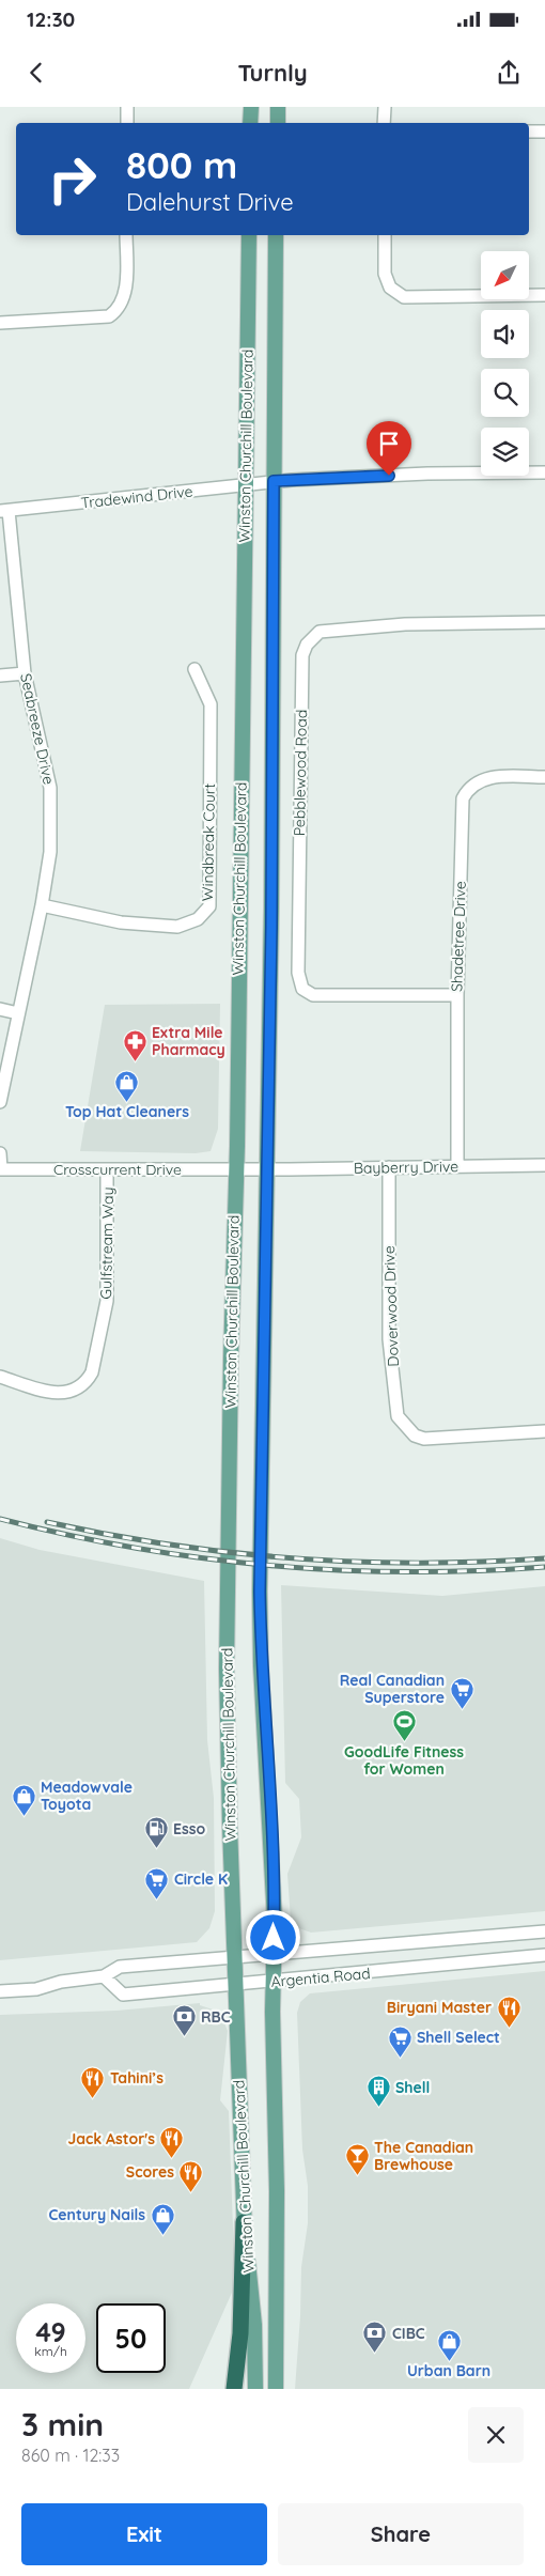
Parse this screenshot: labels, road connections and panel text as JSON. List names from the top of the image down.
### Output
{
  "streets": {
    "main road": ["Winston Churchill Boulevard"],
    "street": [
      "Tradewind Drive",
      "Seabreeze Drive",
      "Pebblewood Road",
      "Windbreak Court",
      "Shadetree Drive",
      "Bayberry Drive",
      "Crosscurrent Drive",
      "Gulfstream Way",
      "Doverwood Drive",
      "Argentia Road"
    ]
  },
  "crossings": [
    ["Winston Churchill Boulevard", "Tradewind Drive"],
    ["Winston Churchill Boulevard", "Bayberry Drive"],
    ["Winston Churchill Boulevard", "Crosscurrent Drive"],
    ["Winston Churchill Boulevard", "Argentia Road"],
    ["Tradewind Drive", "Seabreeze Drive"],
    ["Seabreeze Drive", "Windbreak Court"],
    ["Pebblewood Road", "Shadetree Drive"],
    ["Shadetree Drive", "Bayberry Drive"],
    ["Bayberry Drive", "Crosscurrent Drive"],
    ["Bayberry Drive", "Doverwood Drive"],
    ["Crosscurrent Drive", "Gulfstream Way"]
  ],
  "places": {
    "pharmacy": ["Extra Mile Pharmacy"],
    "shop": [
      "Top Hat Cleaners",
      "Meadowvale Toyota",
      "Century Nails",
      "Urban Barn"
    ],
    "supermarket": ["Real Canadian Superstore", "Circle K", "Shell Select"],
    "sports": ["GoodLife Fitness for Women"],
    "fuel station": ["Esso"],
    "restaurant": [
      "Biryani Master",
      "Tahini’s",
      "Jack Astor's",
      "Scores"
    ],
    "bank": ["RBC", "CIBC"],
    "building": ["Shell"],
    "bar": ["The Canadian Brewhouse"]
  },
  "north": "bottom left",
  "page": {
    "status": "12:30",
    "header": "Turnly",
    "turn": ["800 m", "Dalehurst Drive"],
    "speed": "49 km/h",
    "limit": "50",
    "heading": ["3 min", "860 m · 12:33"],
    "buttons": ["Exit", "Share"]
  }
}
